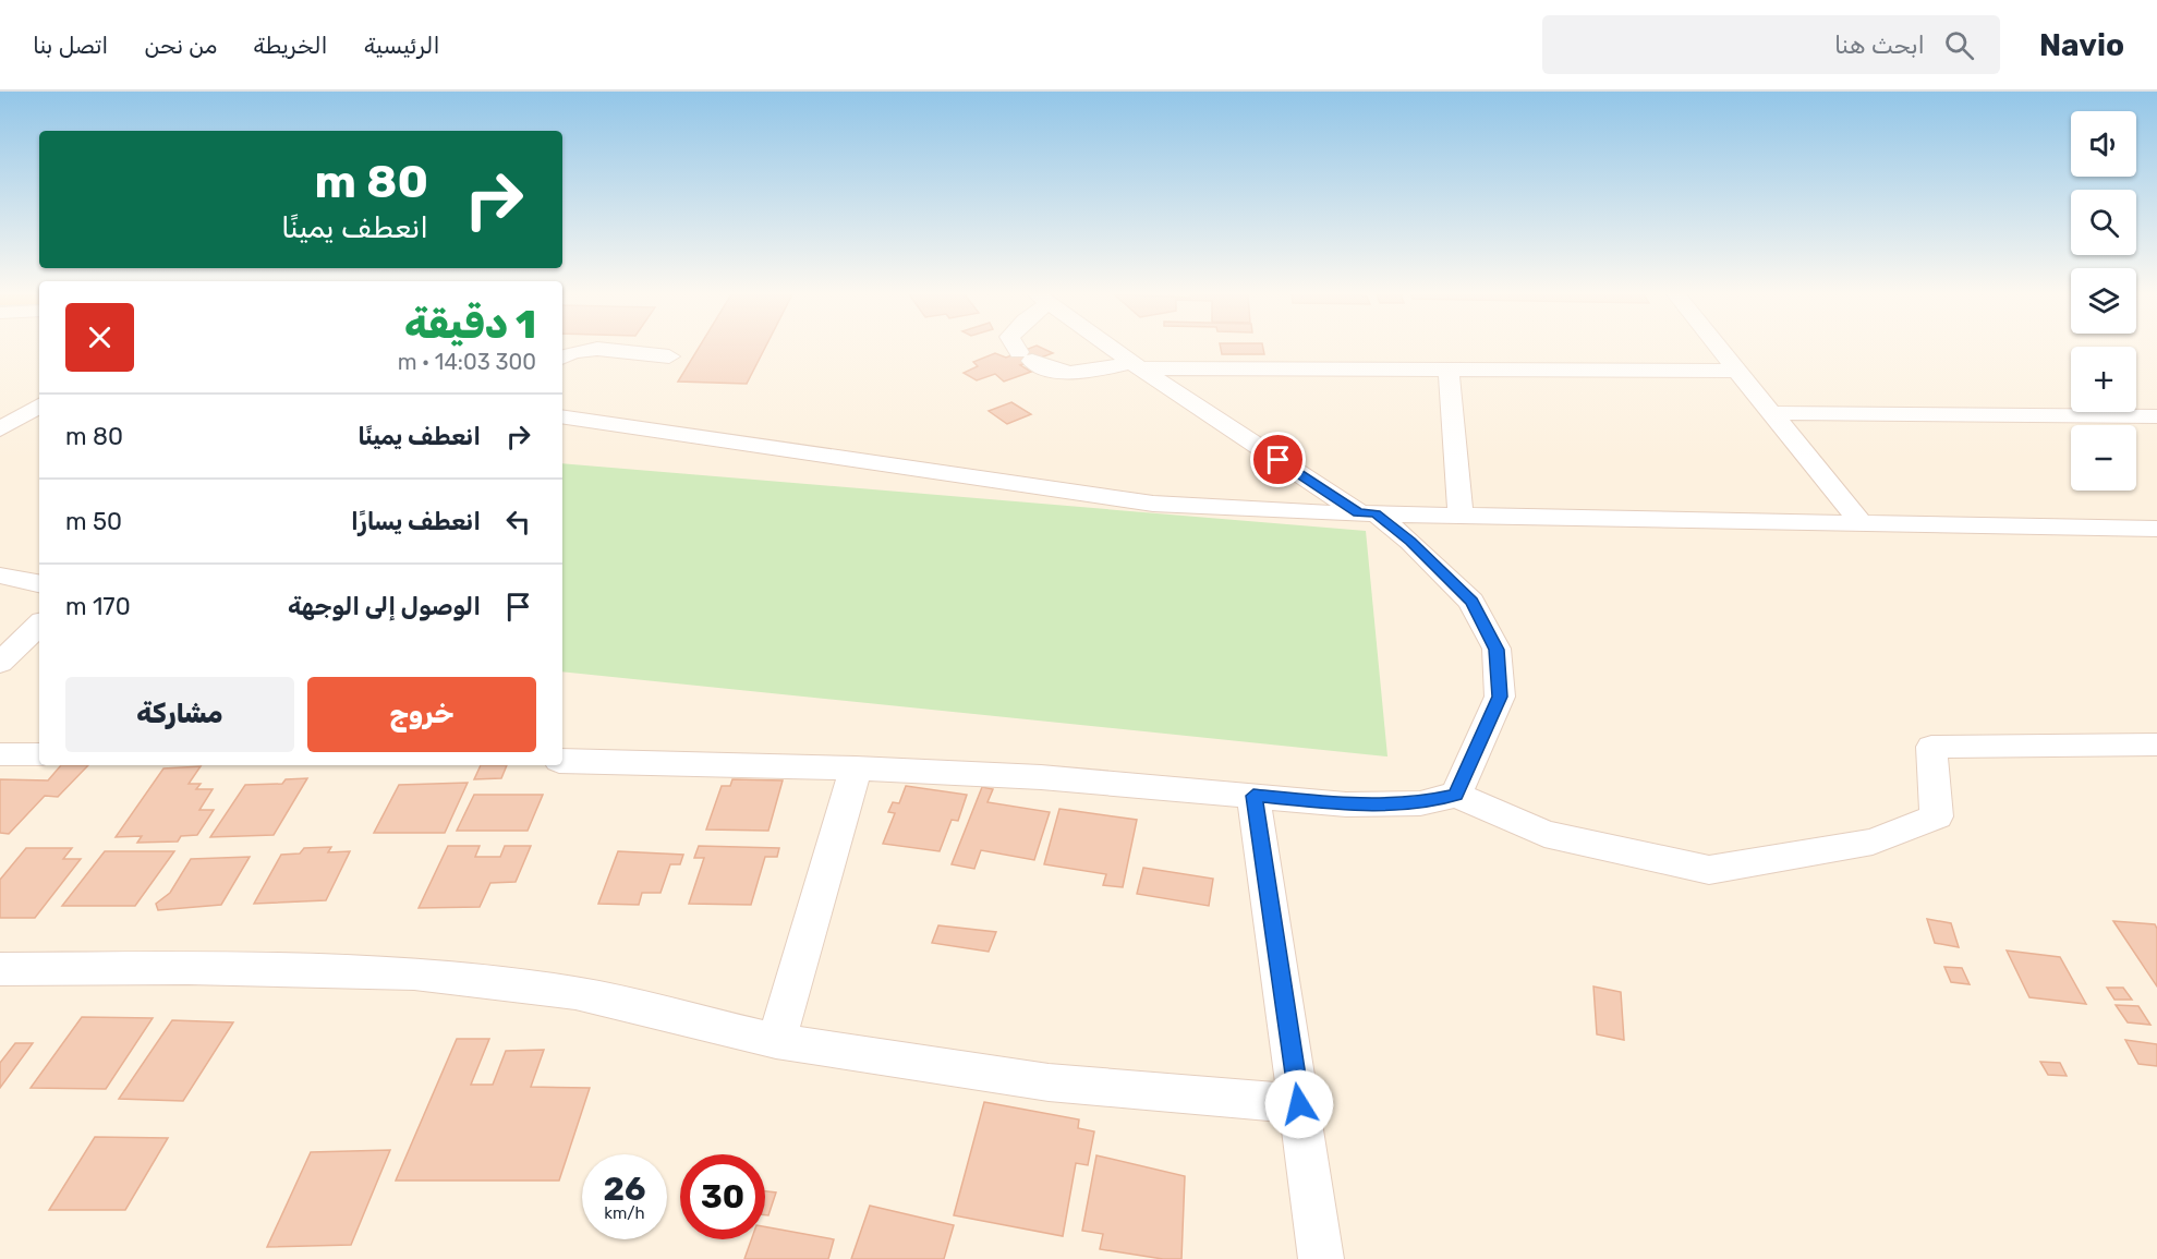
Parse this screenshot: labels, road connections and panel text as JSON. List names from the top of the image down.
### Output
{
  "page": {
    "header": "Navio",
    "search": "ابحث هنا",
    "nav": [
      "الرئيسية",
      "الخريطة",
      "من نحن",
      "اتصل بنا"
    ],
    "map_buttons": ["+", "−"],
    "turn": ["80 m", "انعطف يمينًا"],
    "heading": ["1 دقيقة", "300 m · 14:03"],
    "list": [
      {
        "name": "انعطف يمينًا",
        "value": "80 m"
      },
      {
        "name": "انعطف يسارًا",
        "value": "50 m"
      },
      {
        "name": "الوصول إلى الوجهة",
        "value": "170 m"
      }
    ],
    "buttons": ["خروج", "مشاركة"],
    "speed": "26 km/h",
    "limit": "30"
  }
}
